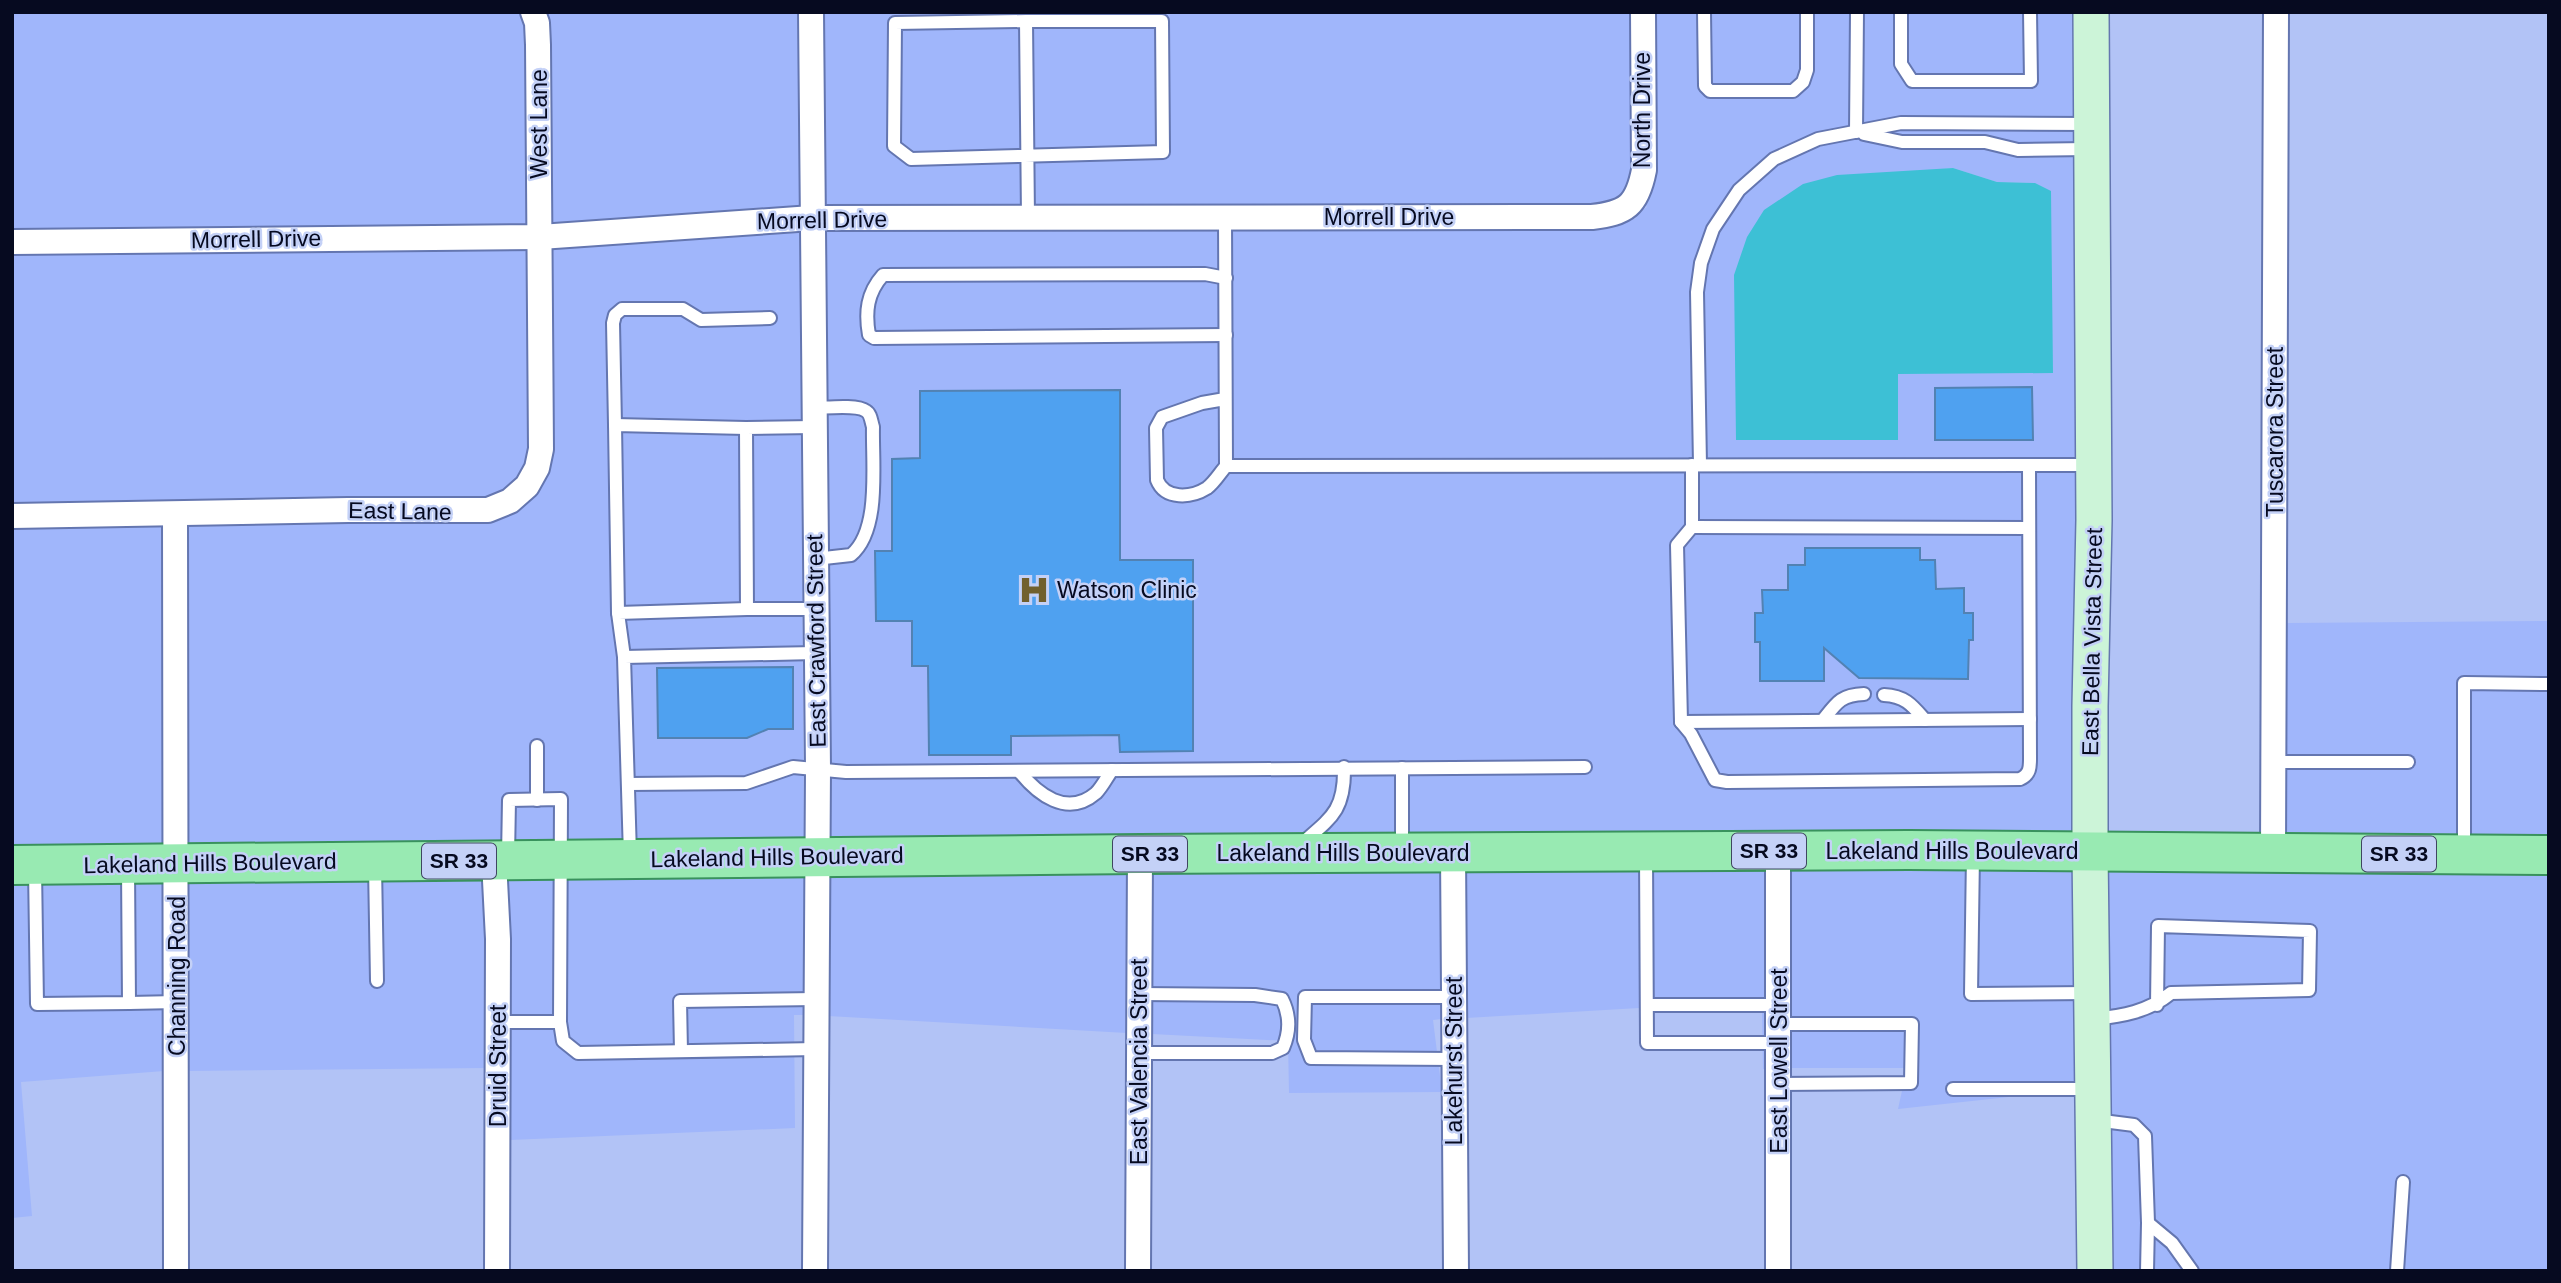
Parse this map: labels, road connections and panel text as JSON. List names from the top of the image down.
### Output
{
  "streets": {
    "main road": ["SR 33", "Lakeland Hills Boulevard"],
    "street": [
      "North Drive",
      "West Lane",
      "Morrell Drive",
      "Tuscarora Street",
      "East Lane",
      "East Crawford Street",
      "East Bella Vista Street",
      "Channing Road",
      "Lakehurst Street",
      "East Lowell Street",
      "East Valencia Street",
      "Druid Street"
    ]
  },
  "crossings": [
    ["North Drive", "Morrell Drive"],
    ["West Lane", "Morrell Drive"],
    ["West Lane", "East Lane"],
    ["Morrell Drive", "East Lane"],
    ["Morrell Drive", "East Crawford Street"],
    ["Tuscarora Street", "Lakeland Hills Boulevard"],
    ["East Lane", "Channing Road"],
    ["East Crawford Street", "Lakeland Hills Boulevard"],
    ["East Bella Vista Street", "Lakeland Hills Boulevard"],
    ["Lakeland Hills Boulevard", "Channing Road"],
    ["Lakeland Hills Boulevard", "Lakehurst Street"],
    ["Lakeland Hills Boulevard", "East Lowell Street"],
    ["Lakeland Hills Boulevard", "East Valencia Street"],
    ["Lakeland Hills Boulevard", "Druid Street"]
  ],
  "places": {
    "hospital": ["Watson Clinic"]
  }
}
